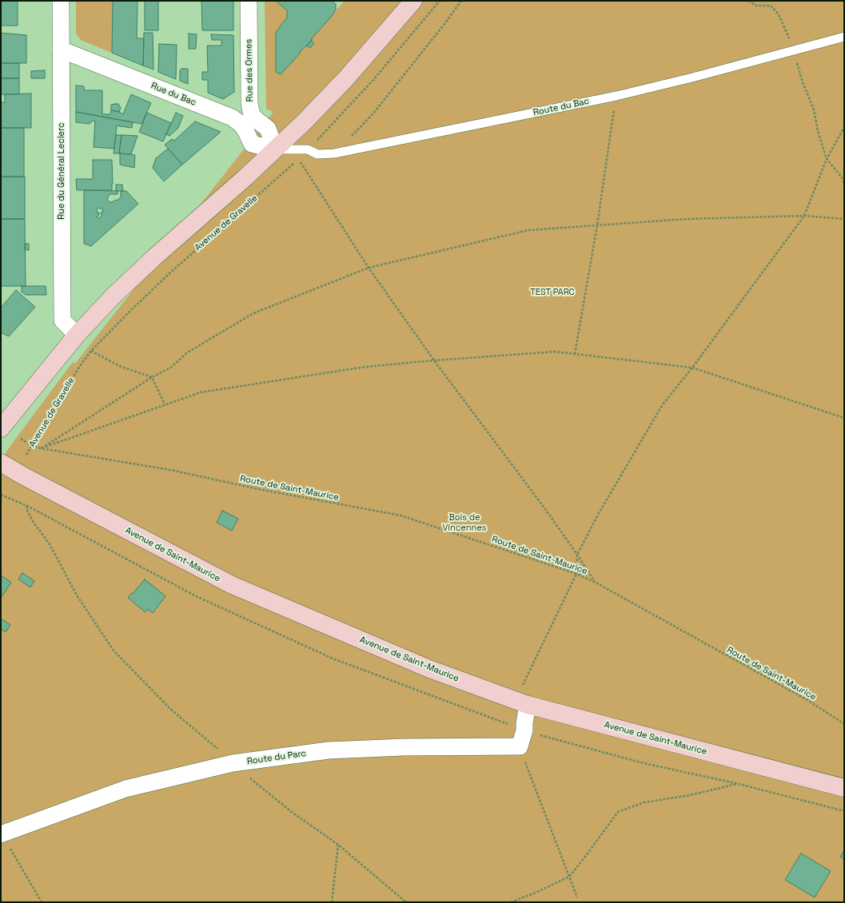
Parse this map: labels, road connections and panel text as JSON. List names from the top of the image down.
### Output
{
  "streets": {
    "main road": ["Avenue de Saint-Maurice"],
    "street": [
      "Rue des Ormes",
      "Rue du Bac",
      "Rue du Général Leclerc",
      "Route du Parc"
    ],
    "lane": ["Route du Bac"],
    "path": ["Avenue de Gravelle", "Route de Saint-Maurice"]
  },
  "crossings": [
    ["Rue des Ormes", "Rue du Bac"],
    ["Rue des Ormes", "Route du Bac"],
    ["Rue du Bac", "Route du Bac"],
    ["Rue du Bac", "Rue du Général Leclerc"],
    ["Avenue de Gravelle", "Route de Saint-Maurice"]
  ],
  "parks": ["TEST PARC", "Bois de Vincennes"]
}
